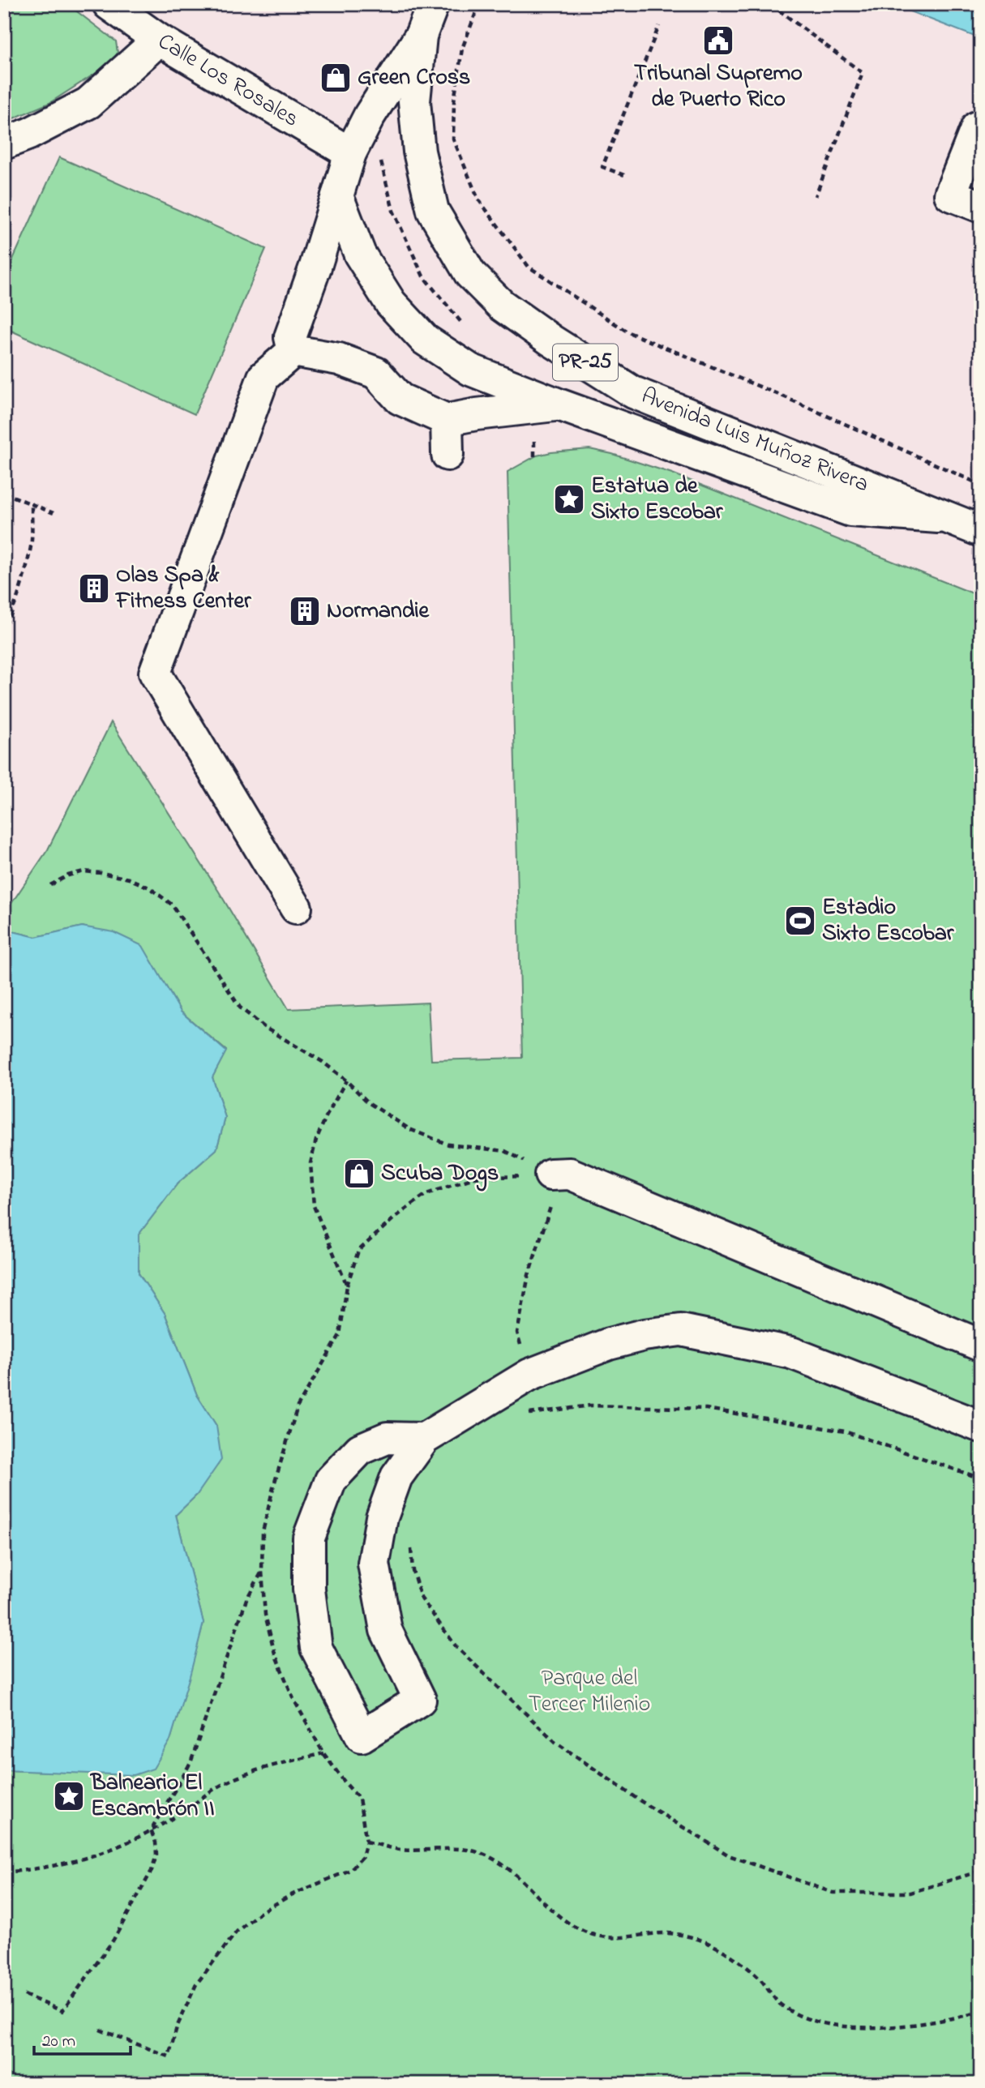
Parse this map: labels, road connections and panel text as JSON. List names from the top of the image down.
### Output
{
  "streets": {
    "street": ["Calle Los Rosales", "PR-25", "Avenida Luis Muñoz Rivera"]
  },
  "parks": ["Parque del Tercer Milenio"],
  "places": {
    "public building": ["Tribunal Supremo de Puerto Rico"],
    "shop": ["Green Cross", "Scuba Dogs"],
    "place": ["Estatua de Sixto Escobar", "Balneario El Escambrón II"],
    "building": ["Olas Spa & Fitness Center", "Normandie"],
    "sports": ["Estadio Sixto Escobar"]
  },
  "scale_bar": "20 m"
}
